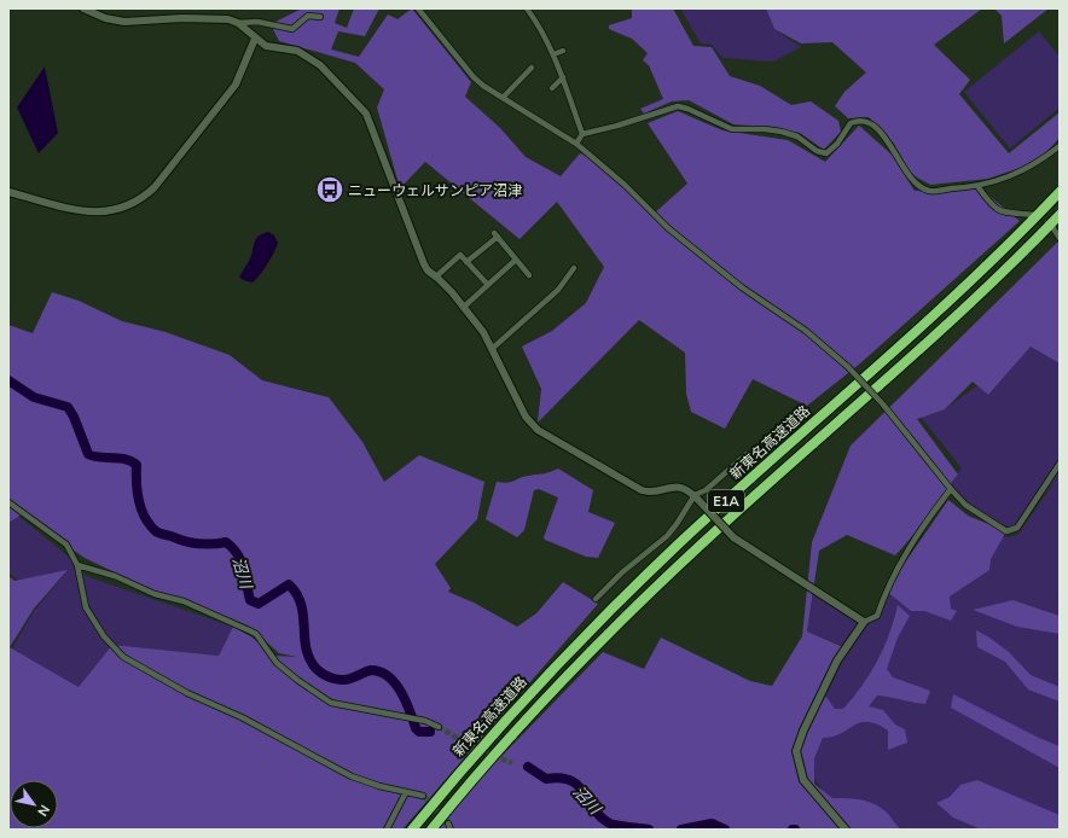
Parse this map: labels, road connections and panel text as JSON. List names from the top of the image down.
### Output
{
  "streets": {
    "highway": ["新東名高速道路", "E1A"]
  },
  "water": ["沼川"],
  "places": {
    "bus stop": ["ニューウェルサンピア沼津"]
  },
  "north": "bottom right"
}
